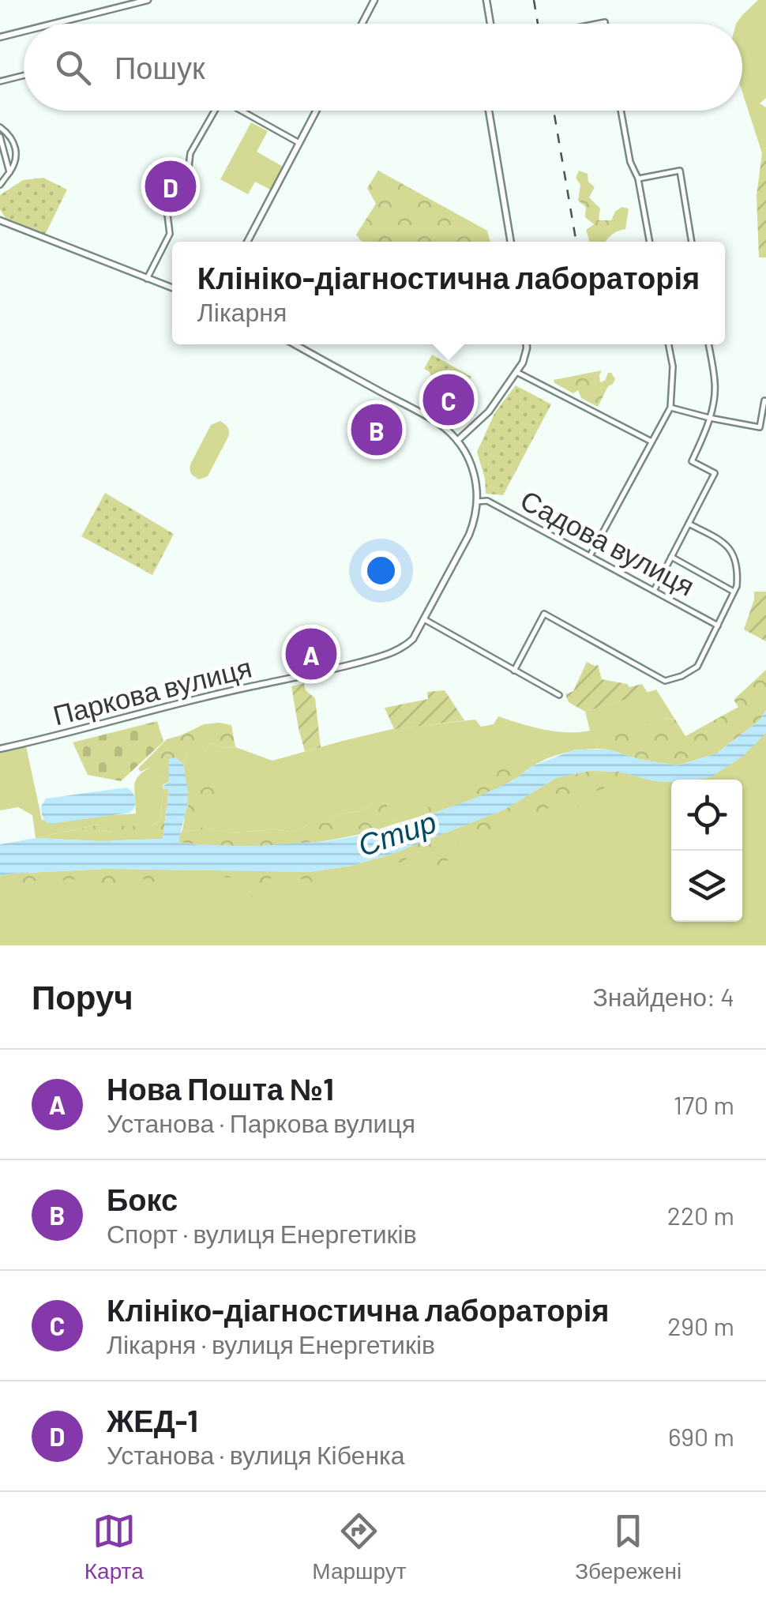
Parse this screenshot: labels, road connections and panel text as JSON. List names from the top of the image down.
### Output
{
  "streets": {
    "street": ["Садова вулиця", "Паркова вулиця"]
  },
  "crossings": [
    ["Садова вулиця", "Паркова вулиця"]
  ],
  "water": ["Стир"],
  "page": {
    "search": "Пошук",
    "pins": [
      "D",
      "C",
      "B",
      "A"
    ],
    "popup": ["Клініко-діагностична лабораторія", "Лікарня"],
    "heading": ["Поруч", "Знайдено: 4"],
    "list": [
      {
        "mark": "A",
        "name": "Нова Пошта №1",
        "note": "Установа · Паркова вулиця",
        "value": "170 m"
      },
      {
        "mark": "B",
        "name": "Бокс",
        "note": "Спорт · вулиця Енергетиків",
        "value": "220 m"
      },
      {
        "mark": "C",
        "name": "Клініко-діагностична лабораторія",
        "note": "Лікарня · вулиця Енергетиків",
        "value": "290 m"
      },
      {
        "mark": "D",
        "name": "ЖЕД-1",
        "note": "Установа · вулиця Кібенка",
        "value": "690 m"
      }
    ],
    "nav": ["Карта", "Маршрут", "Збережені"]
  }
}
